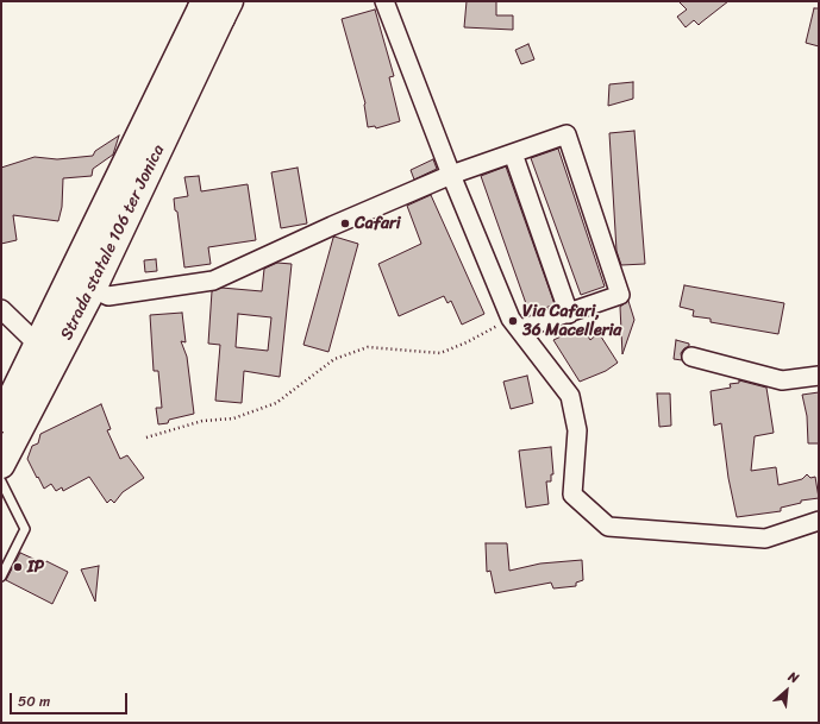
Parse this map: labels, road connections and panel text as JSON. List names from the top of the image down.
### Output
{
  "streets": {
    "main road": ["Strada statale 106 ter Jonica"]
  },
  "places": ["Cafari", "Via Cafari, 36 Macelleria", "IP"],
  "scale_bar": "50 m",
  "north": "top right"
}
